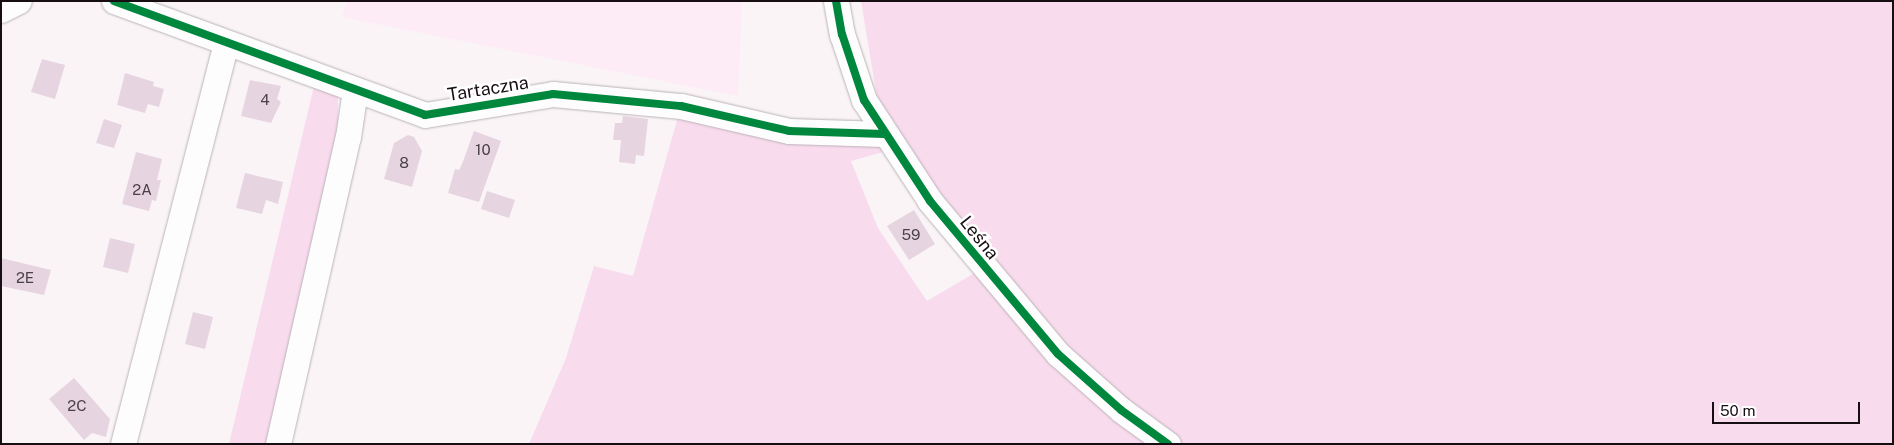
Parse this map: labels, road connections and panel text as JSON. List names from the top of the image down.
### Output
{
  "streets": {
    "street": ["Tartaczna", "Leśna"]
  },
  "crossings": [
    ["Tartaczna", "Leśna"]
  ],
  "house_numbers": [
    "4",
    "10",
    "8",
    "2A",
    "59",
    "2E",
    "2C"
  ],
  "scale_bar": "50 m"
}
